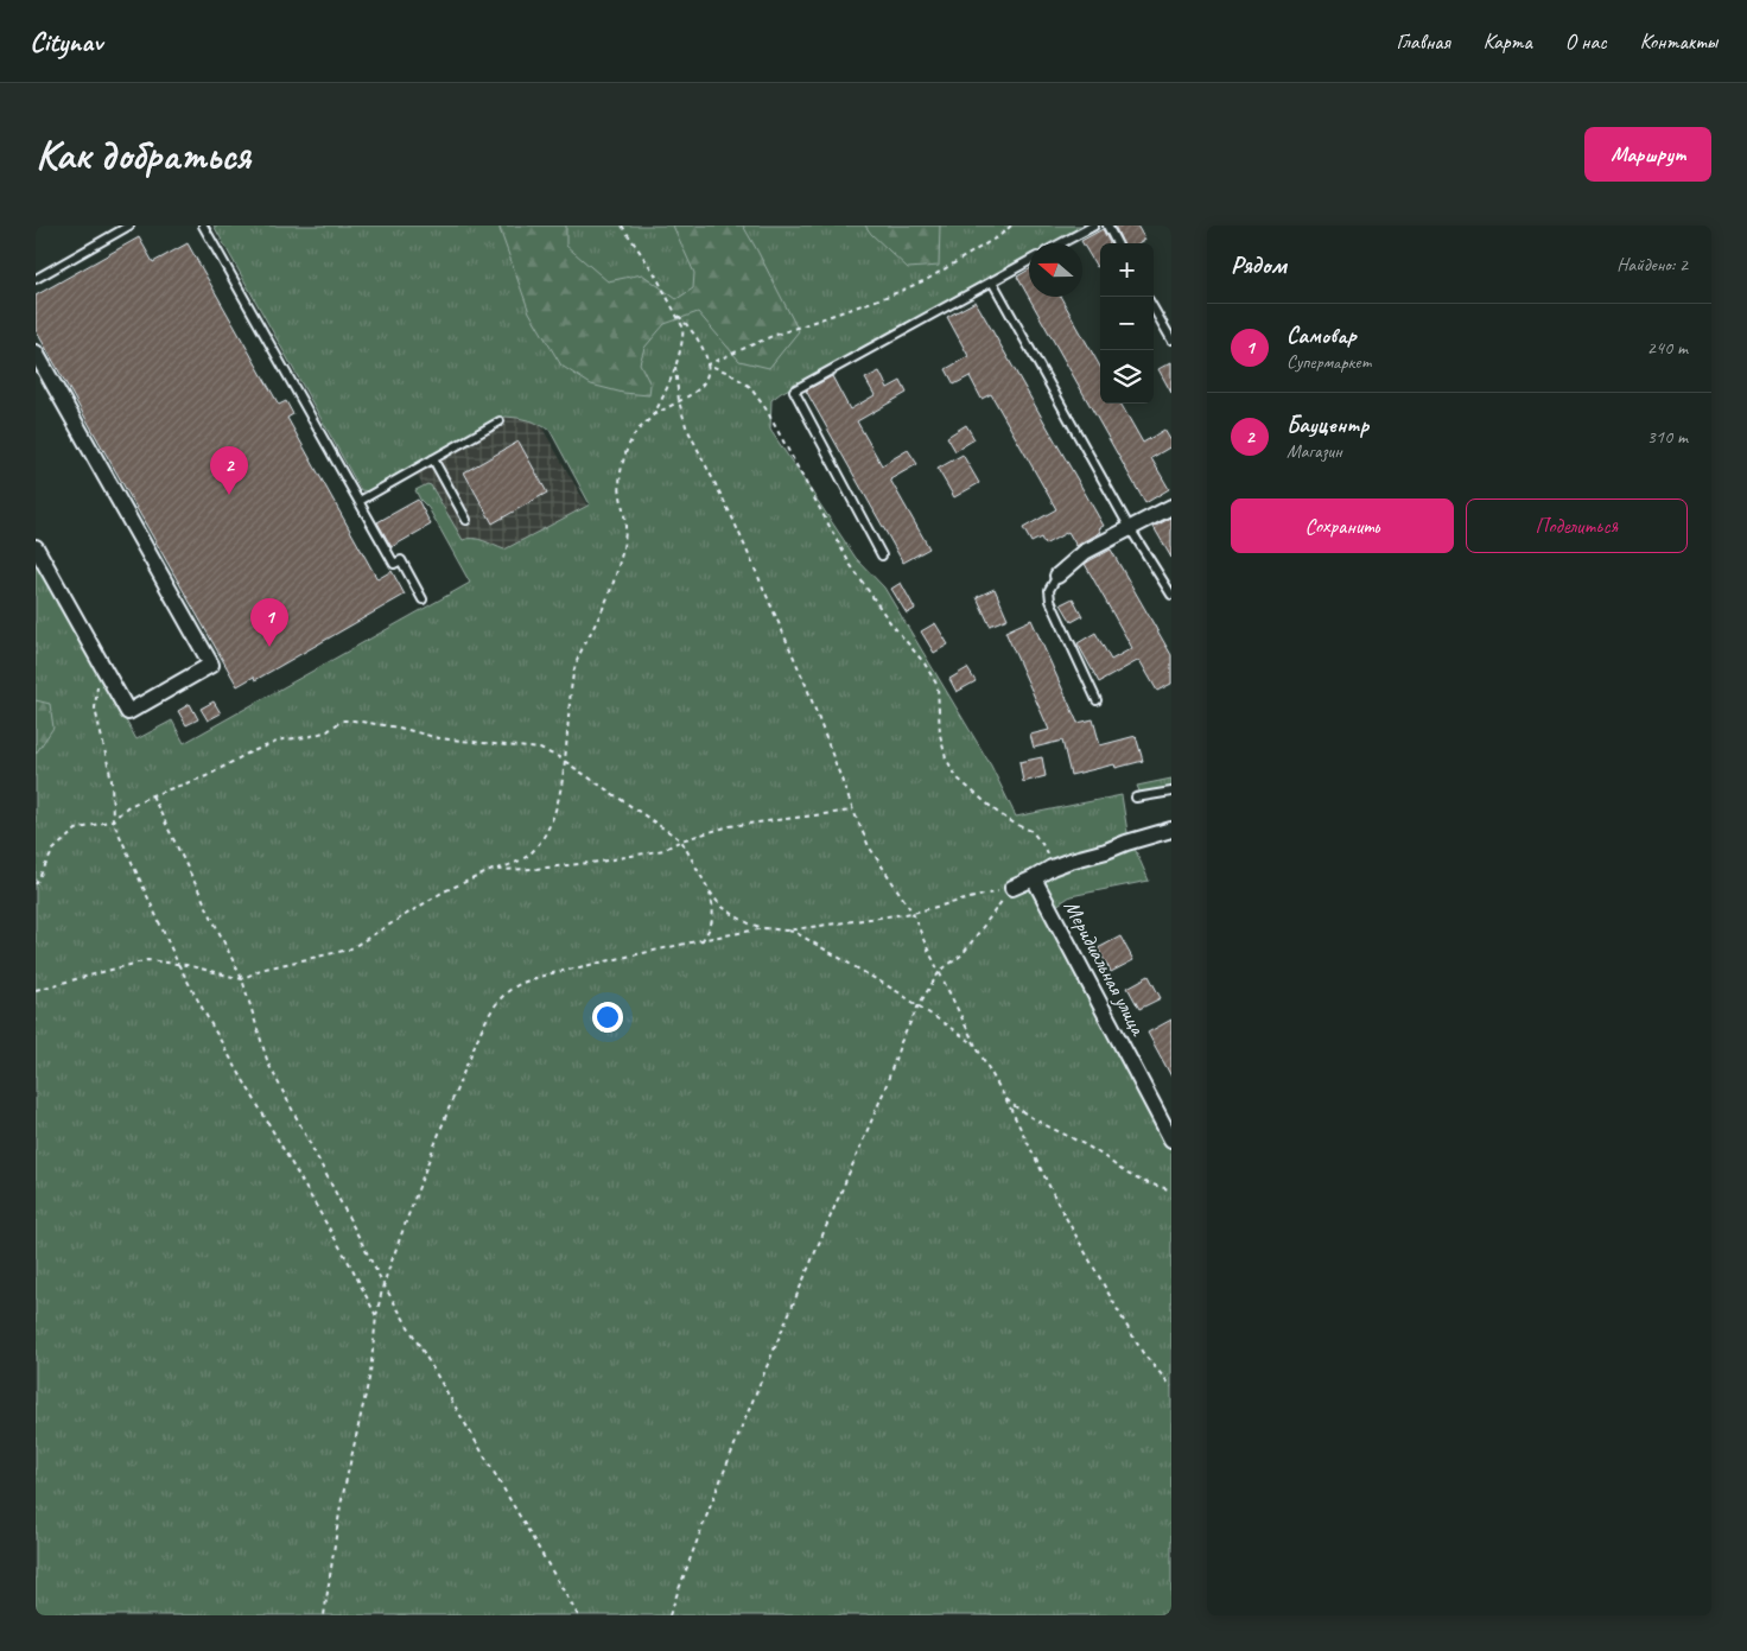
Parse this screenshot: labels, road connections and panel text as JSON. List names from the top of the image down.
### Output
{
  "streets": {
    "street": ["Меридиальная улица"]
  },
  "north": "left",
  "page": {
    "header": "Citynav",
    "nav": [
      "Главная",
      "Карта",
      "О нас",
      "Контакты"
    ],
    "buttons": [
      "Маршрут",
      ["Сохранить", "Поделиться"]
    ],
    "title": "Как добраться",
    "heading": ["Рядом", "Найдено: 2"],
    "map_buttons": ["+", "−"],
    "list": [
      {
        "mark": "1",
        "name": "Самовар",
        "note": "Супермаркет",
        "value": "240 m"
      },
      {
        "mark": "2",
        "name": "Бауцентр",
        "note": "Магазин",
        "value": "310 m"
      }
    ],
    "pins": ["2", "1"]
  }
}
